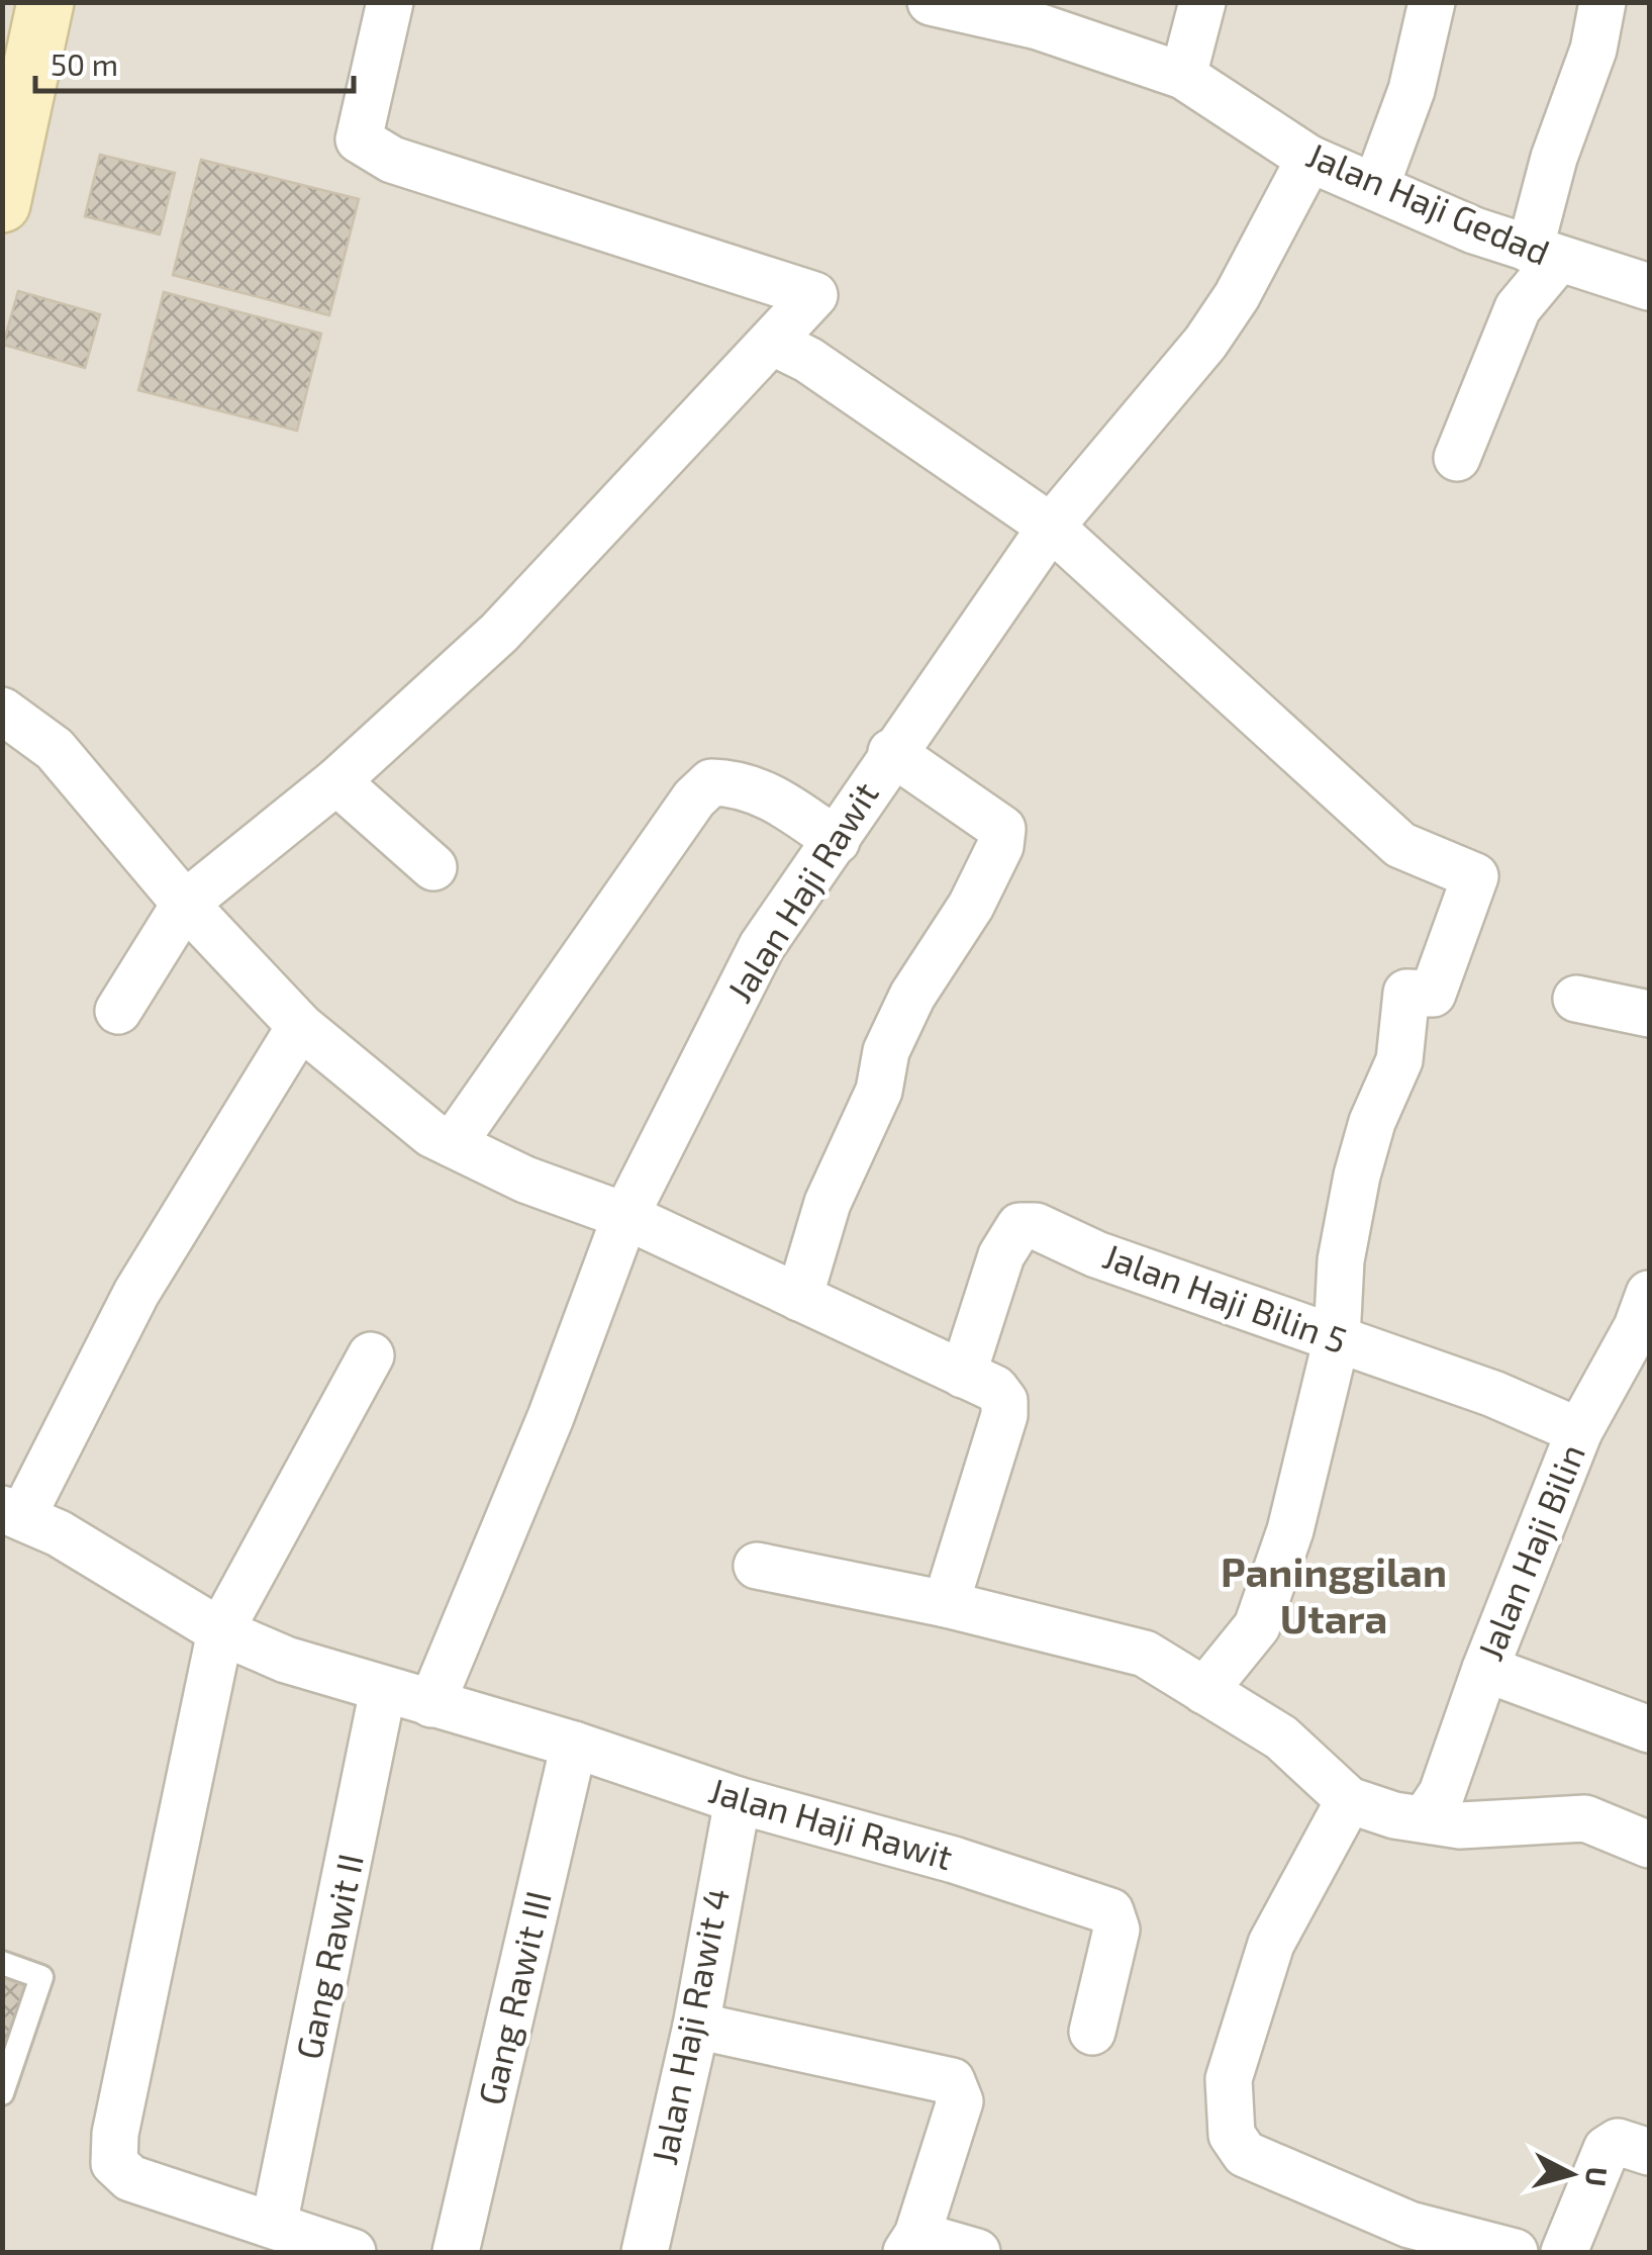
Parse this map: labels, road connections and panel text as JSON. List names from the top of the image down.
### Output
{
  "streets": {
    "street": [
      "Jalan Haji Gedad",
      "Jalan Haji Rawit",
      "Jalan Haji Bilin 5",
      "Jalan Haji Bilin",
      "Gang Rawit II",
      "Gang Rawit III",
      "Jalan Haji Rawit 4"
    ]
  },
  "crossings": [
    ["Jalan Haji Gedad", "Jalan Haji Rawit"],
    ["Jalan Haji Rawit", "Gang Rawit II"],
    ["Jalan Haji Rawit", "Gang Rawit III"],
    ["Jalan Haji Rawit", "Jalan Haji Rawit 4"],
    ["Jalan Haji Bilin 5", "Jalan Haji Bilin"]
  ],
  "districts": ["Paninggilan Utara"],
  "scale_bar": "50 m",
  "north": "right"
}
